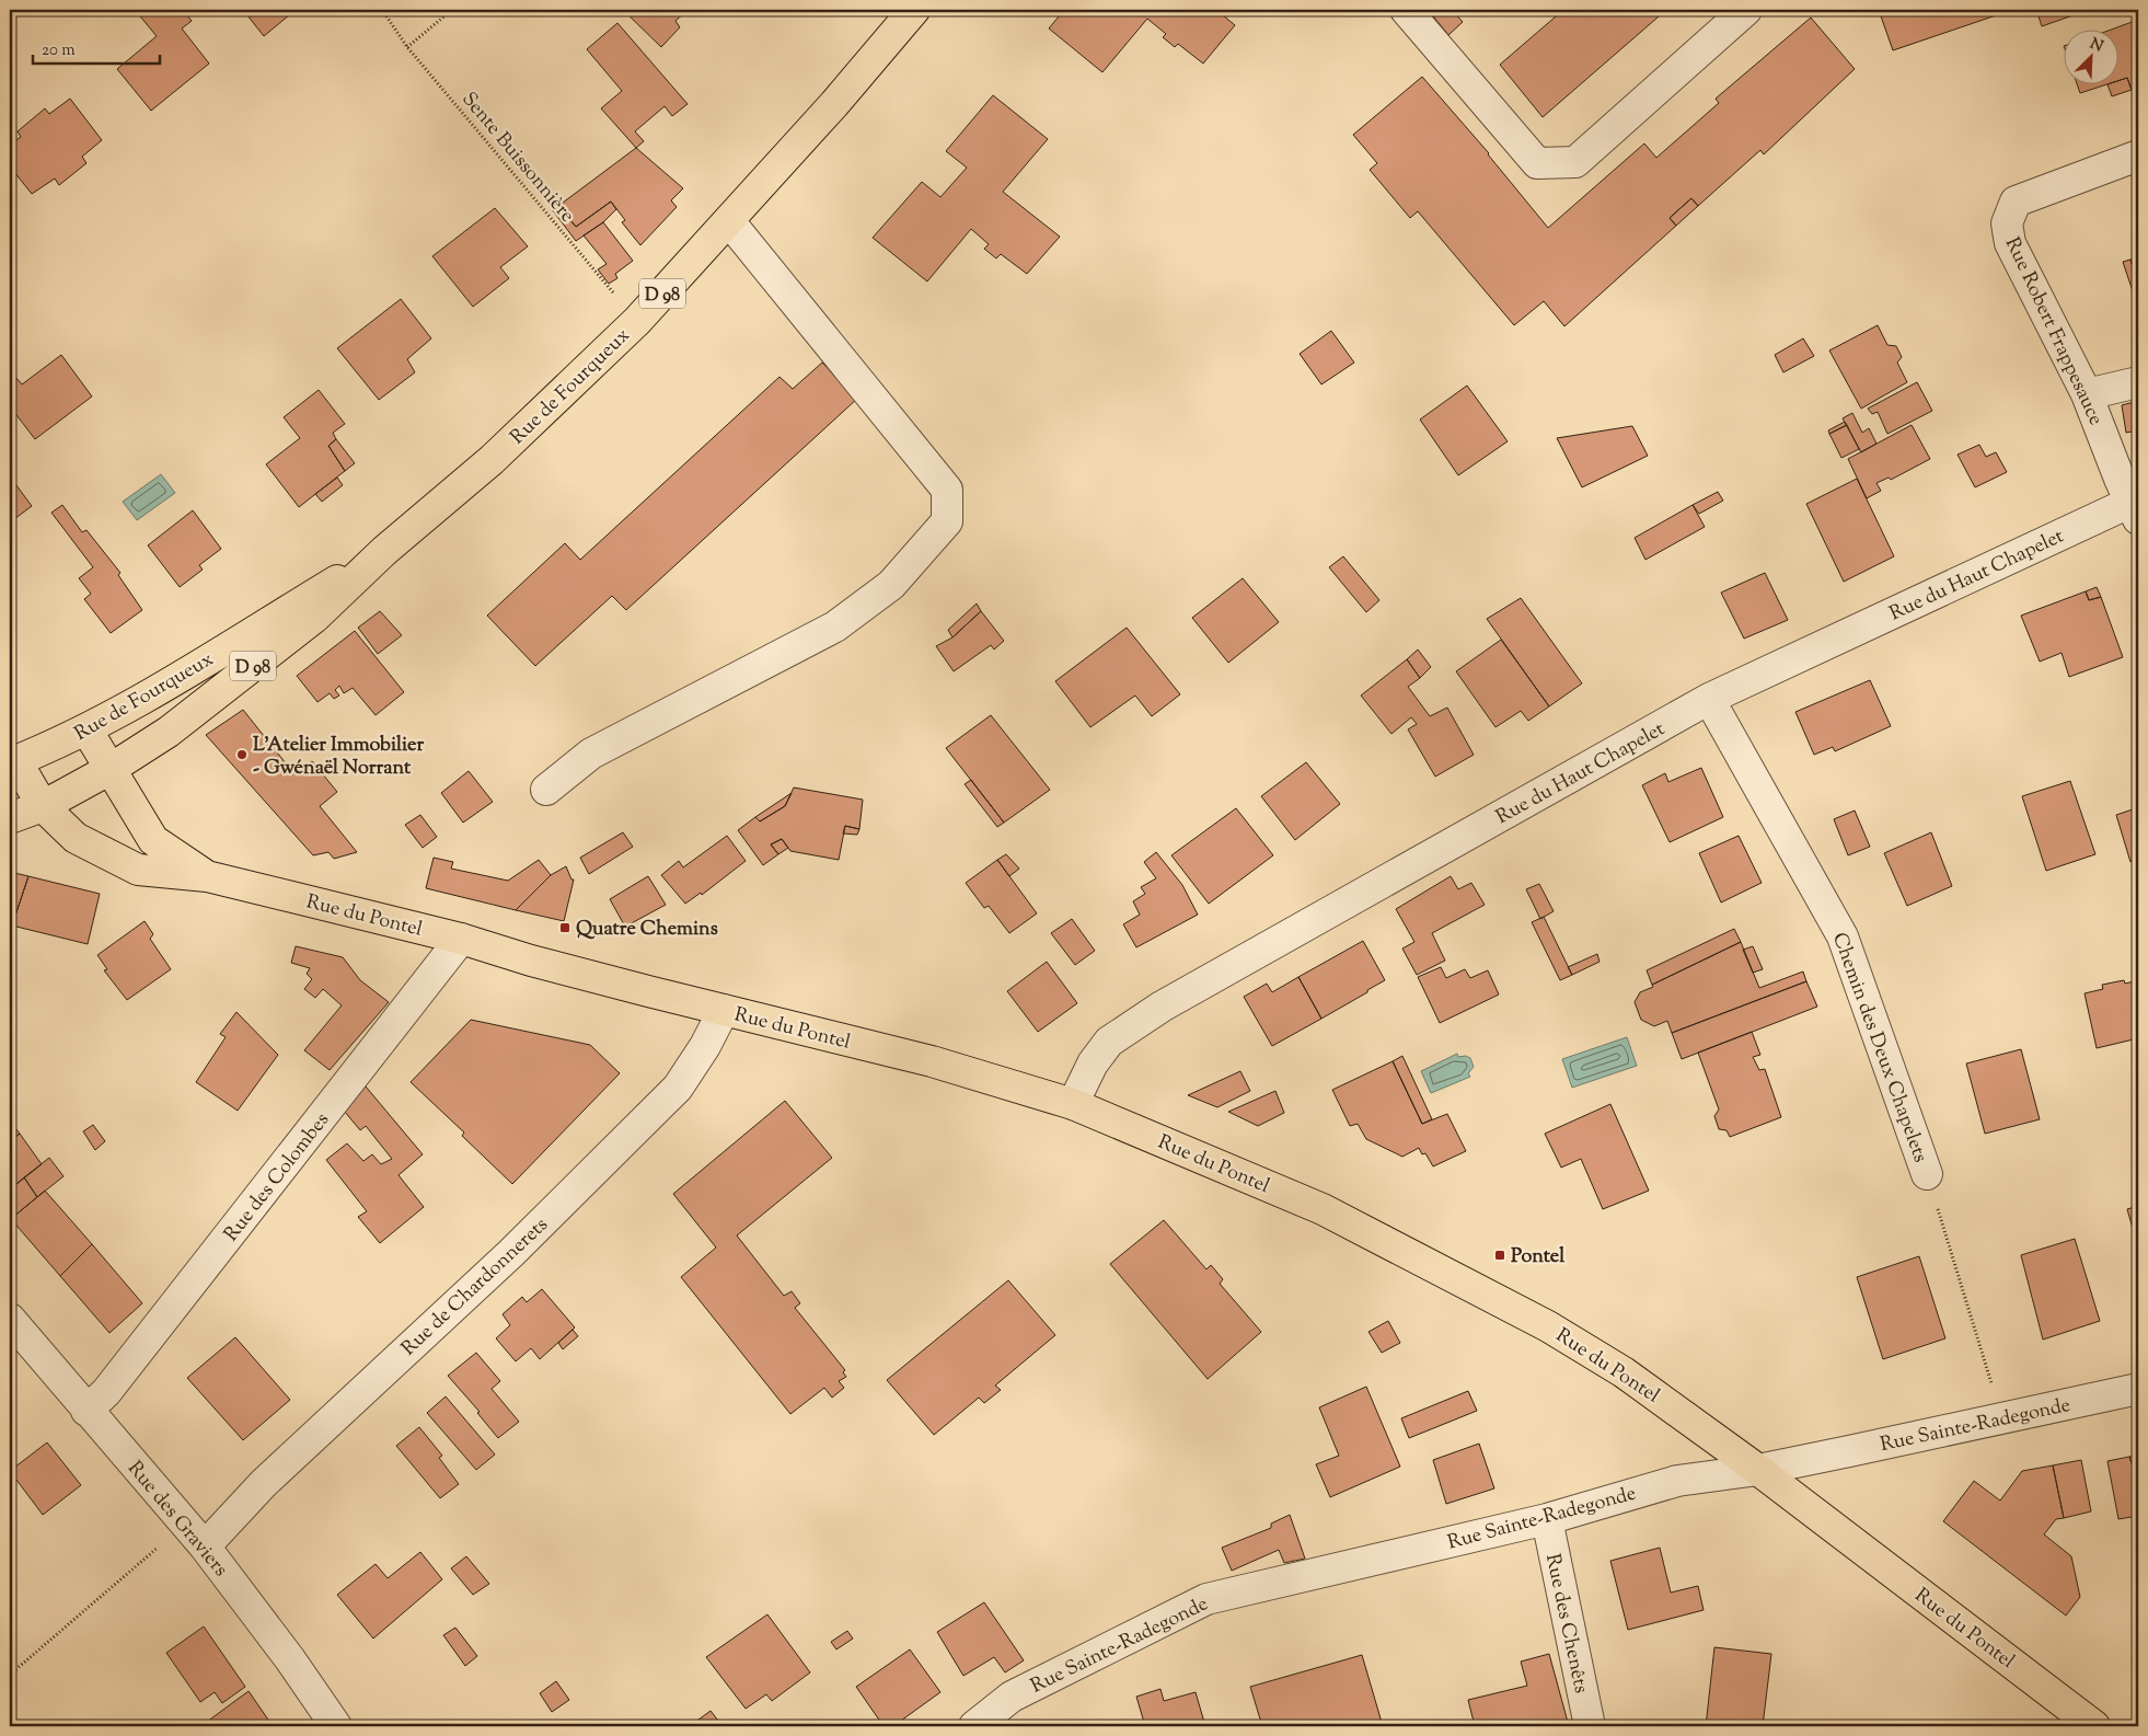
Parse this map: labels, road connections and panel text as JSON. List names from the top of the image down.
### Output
{
  "streets": {
    "main road": ["D 98", "Rue de Fourqueux", "Rue du Pontel"],
    "street": [
      "Rue Robert Frappesauce",
      "Rue du Haut Chapelet",
      "Chemin des Deux Chapelets",
      "Rue des Colombes",
      "Rue de Chardonnerets",
      "Rue Sainte-Radegonde",
      "Rue des Graviers",
      "Rue des Chenêts"
    ],
    "path": ["Sente Buissonnière"]
  },
  "crossings": [
    ["Sente Buissonnière", "Rue de Fourqueux"],
    ["D 98", "Rue de Fourqueux"],
    ["D 98", "Rue du Pontel"],
    ["Rue Robert Frappesauce", "Rue du Haut Chapelet"],
    ["Rue de Fourqueux", "Rue du Pontel"],
    ["Rue du Haut Chapelet", "Rue du Pontel"],
    ["Rue du Haut Chapelet", "Chemin des Deux Chapelets"],
    ["Rue du Pontel", "Rue des Colombes"],
    ["Rue du Pontel", "Rue de Chardonnerets"],
    ["Rue du Pontel", "Rue Sainte-Radegonde"],
    ["Chemin des Deux Chapelets", "Rue Sainte-Radegonde"],
    ["Rue des Colombes", "Rue des Graviers"],
    ["Rue de Chardonnerets", "Rue des Graviers"],
    ["Rue Sainte-Radegonde", "Rue des Chenêts"]
  ],
  "places": {
    "other": ["L'Atelier Immobilier - Gwénaël Norrant"],
    "transit": ["Quatre Chemins", "Pontel"]
  },
  "scale_bar": "20 m",
  "north": "top right"
}
